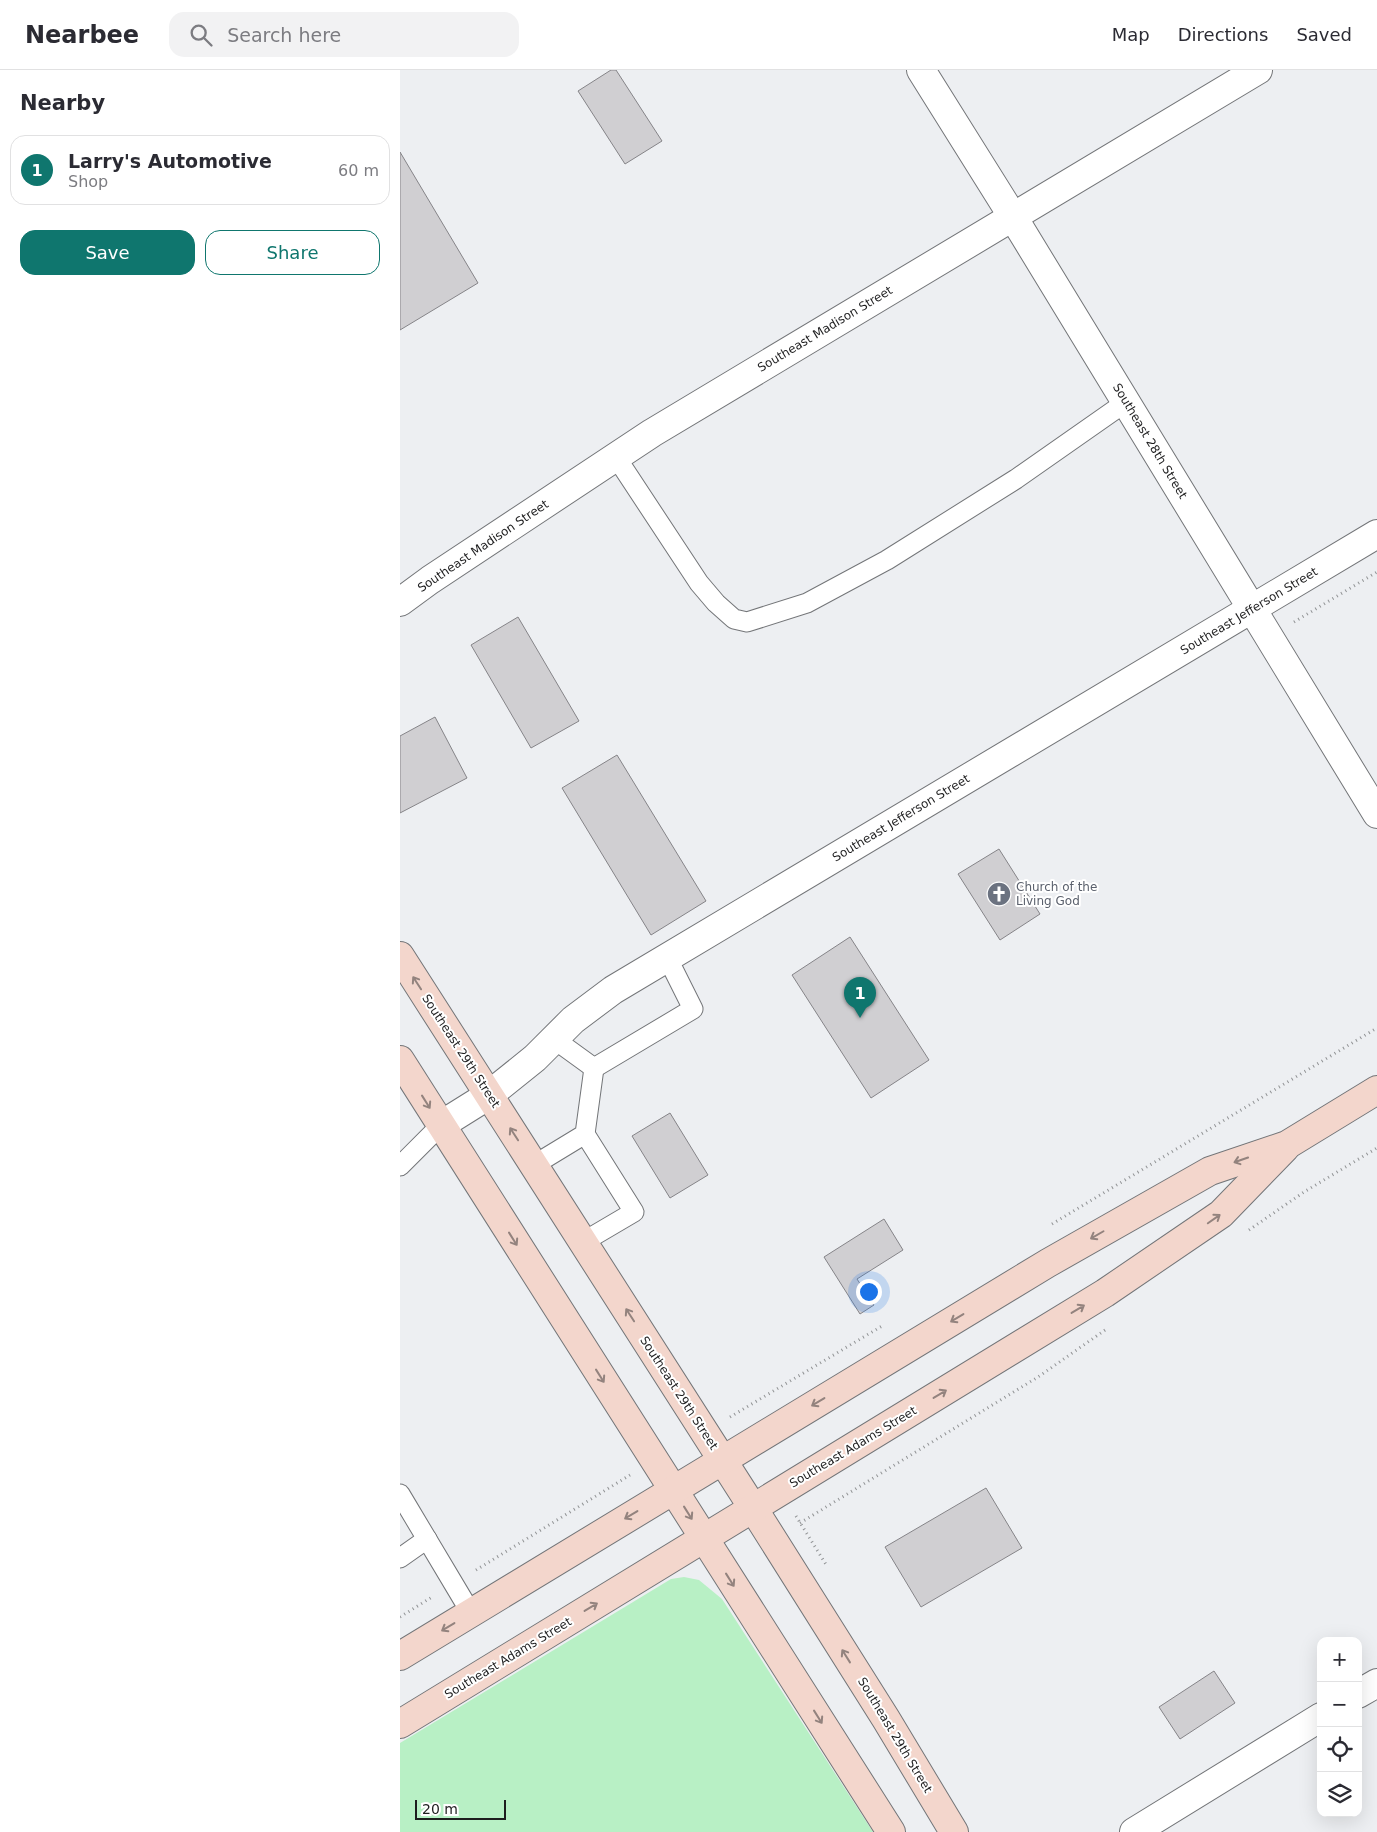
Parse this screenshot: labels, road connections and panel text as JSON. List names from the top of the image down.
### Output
{
  "streets": {
    "main road": ["Southeast 29th Street", "Southeast Adams Street"],
    "street": ["Southeast Madison Street", "Southeast 28th Street", "Southeast Jefferson Street"]
  },
  "crossings": [
    ["Southeast Madison Street", "Southeast 28th Street"],
    ["Southeast 28th Street", "Southeast Jefferson Street"],
    ["Southeast Jefferson Street", "Southeast 29th Street"],
    ["Southeast 29th Street", "Southeast Adams Street"]
  ],
  "places": {
    "church": ["Church of the Living God"]
  },
  "scale_bar": "20 m",
  "page": {
    "header": "Nearbee",
    "search": "Search here",
    "nav": ["Map", "Directions", "Saved"],
    "heading": "Nearby",
    "list": [
      {
        "mark": "1",
        "name": "Larry's Automotive",
        "note": "Shop",
        "value": "60 m"
      }
    ],
    "buttons": ["Save", "Share"],
    "pins": "1",
    "map_buttons": ["+", "−"],
    "scale": "20 m"
  }
}
